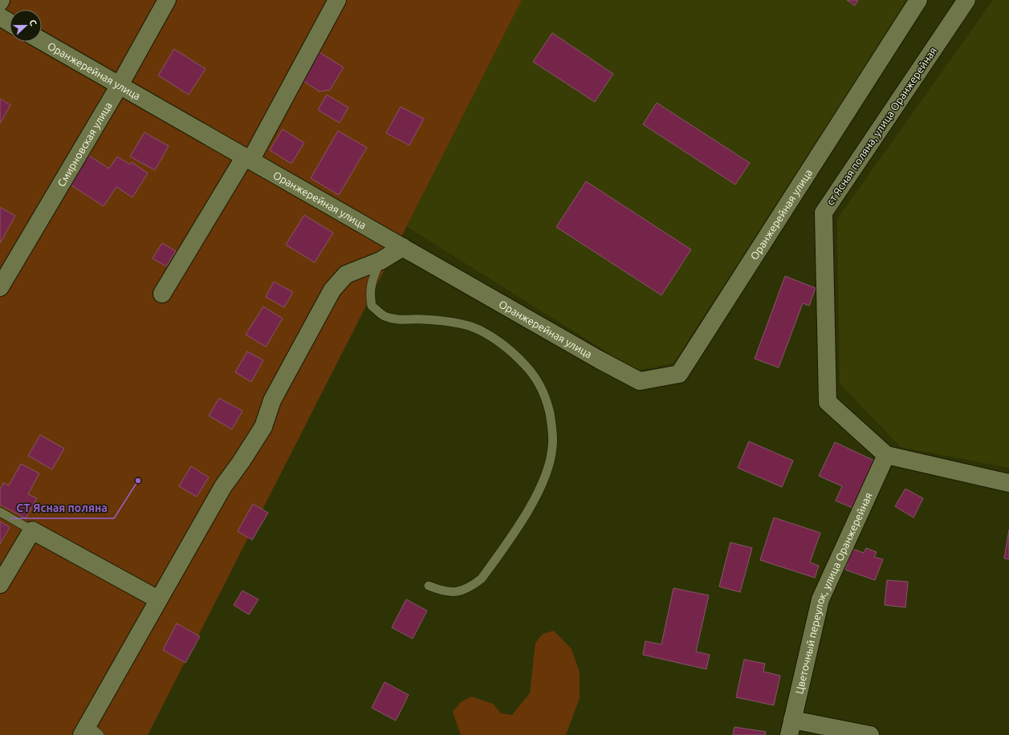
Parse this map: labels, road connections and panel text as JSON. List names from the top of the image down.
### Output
{
  "streets": {
    "street": [
      "Оранжерейная улица",
      "ст Ясная поляна, улица Оранжерейная",
      "Смирновская улица",
      "Цветочный переулок, улица Оранжерейная"
    ]
  },
  "crossings": [
    ["Оранжерейная улица", "Смирновская улица"],
    ["ст Ясная поляна, улица Оранжерейная", "Цветочный переулок, улица Оранжерейная"]
  ],
  "places": ["СТ Ясная поляна"],
  "north": "right"
}
